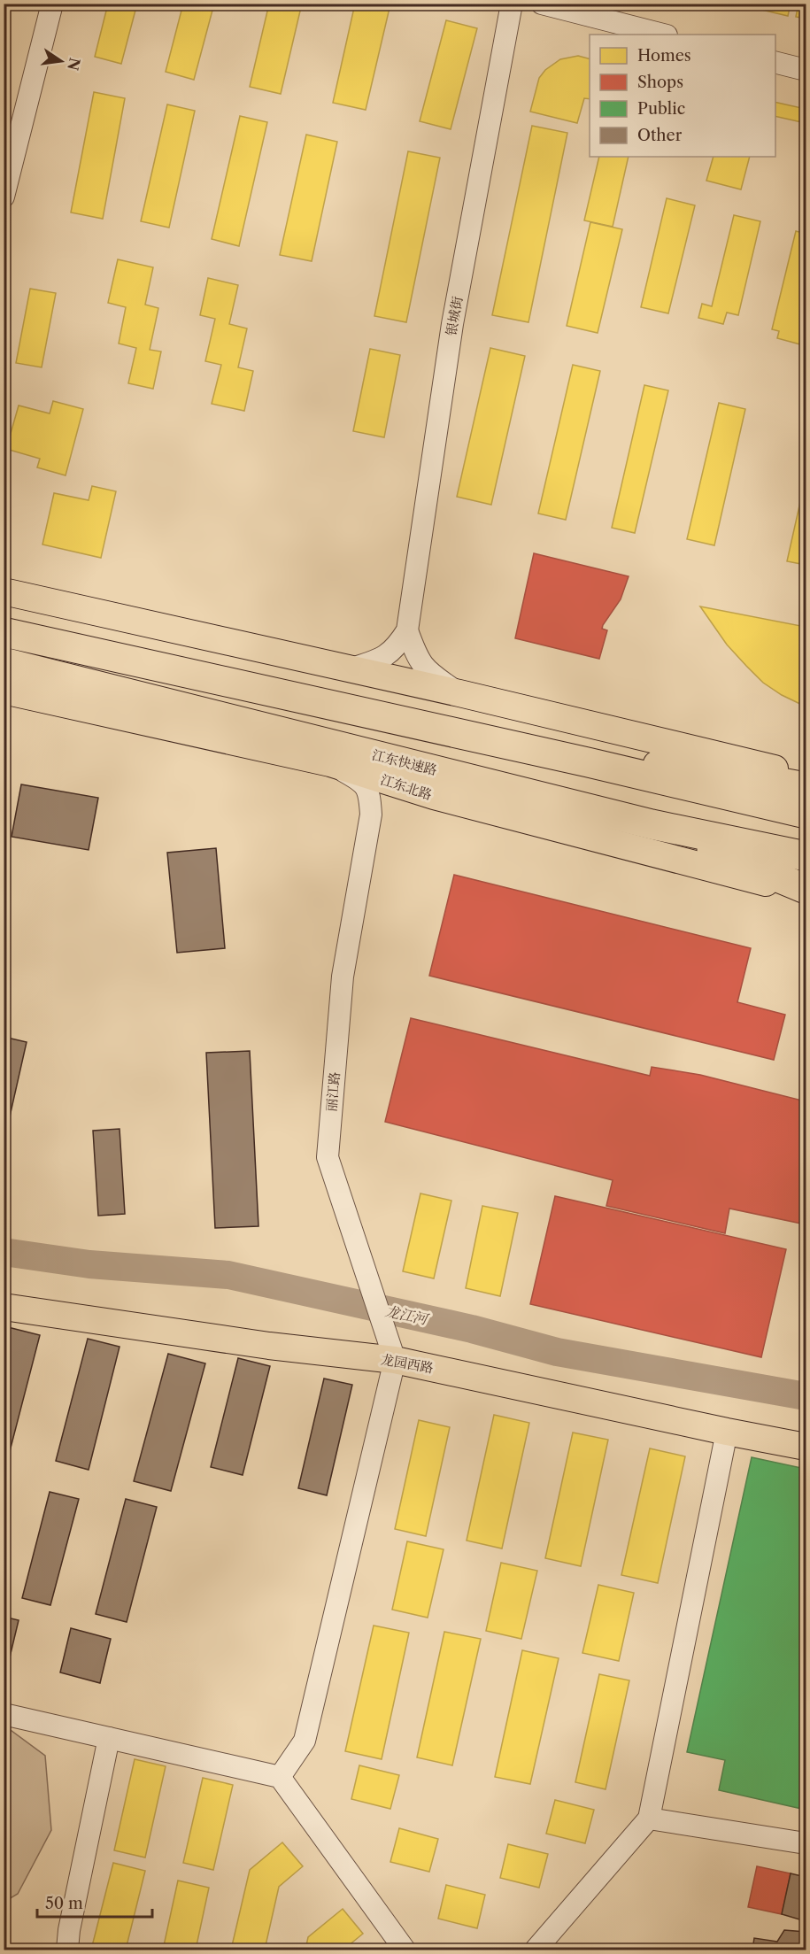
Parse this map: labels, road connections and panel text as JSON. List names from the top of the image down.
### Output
{
  "streets": {
    "highway": ["江东快速路"],
    "main road": ["江东北路", "龙园西路"],
    "street": ["银城街", "丽江路"]
  },
  "crossings": [
    ["江东北路", "丽江路"],
    ["丽江路", "龙园西路"]
  ],
  "water": ["龙江河"],
  "legend": [
    "Homes",
    "Shops",
    "Public",
    "Other"
  ],
  "scale_bar": "50 m",
  "north": "right"
}
